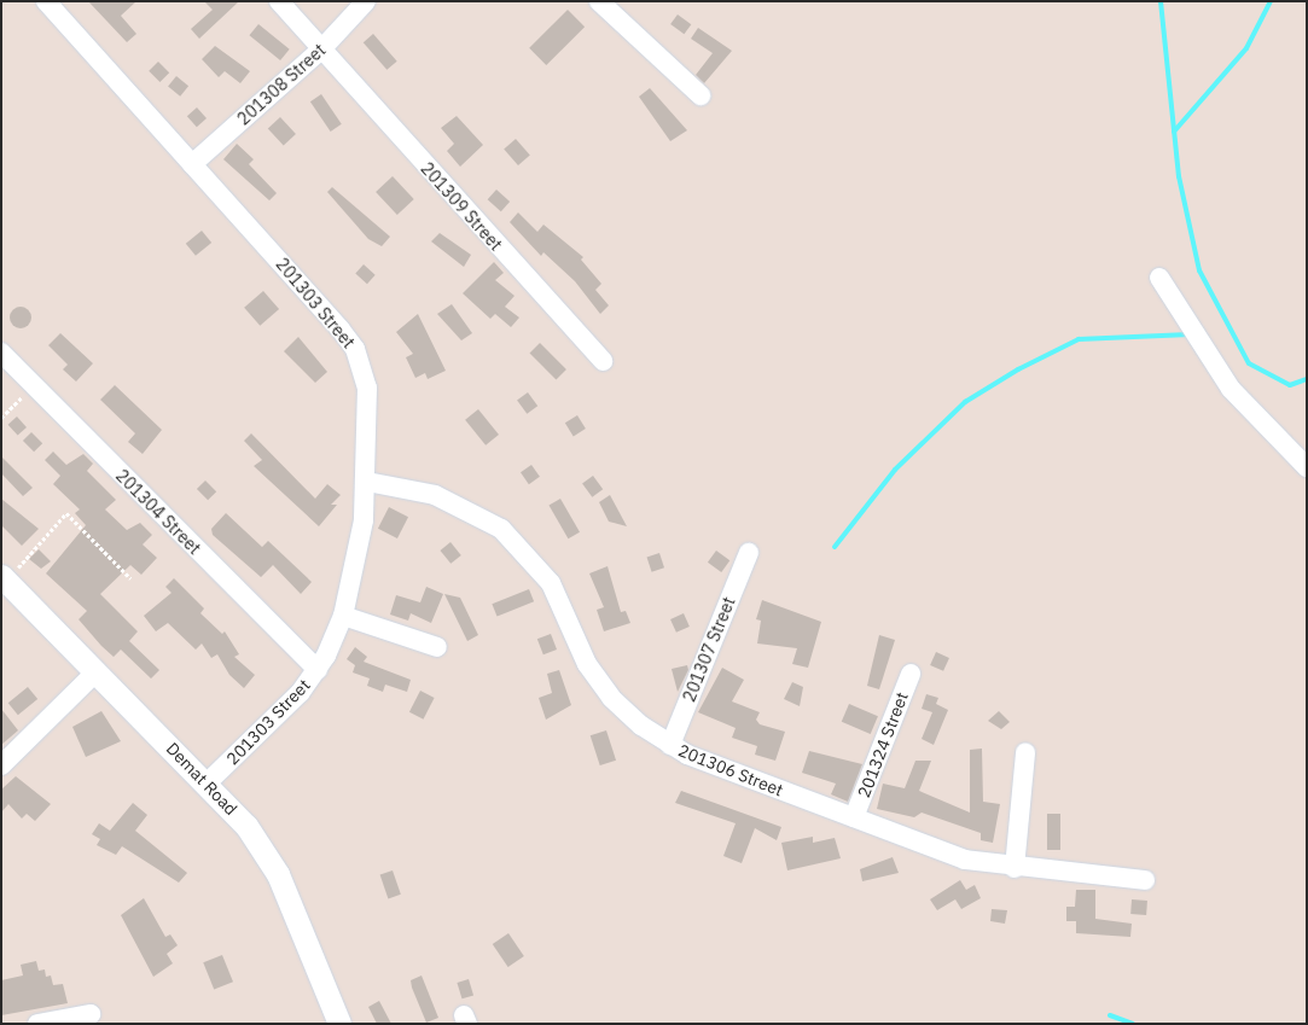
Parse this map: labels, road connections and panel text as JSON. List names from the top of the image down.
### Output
{
  "streets": {
    "street": [
      "201308 Street",
      "201309 Street",
      "201303 Street",
      "201304 Street",
      "201307 Street",
      "201324 Street",
      "201306 Street",
      "Demat Road"
    ]
  },
  "crossings": [
    ["201308 Street", "201309 Street"],
    ["201308 Street", "201303 Street"],
    ["201303 Street", "201304 Street"],
    ["201303 Street", "201306 Street"],
    ["201303 Street", "Demat Road"],
    ["201307 Street", "201306 Street"],
    ["201324 Street", "201306 Street"]
  ]
}
